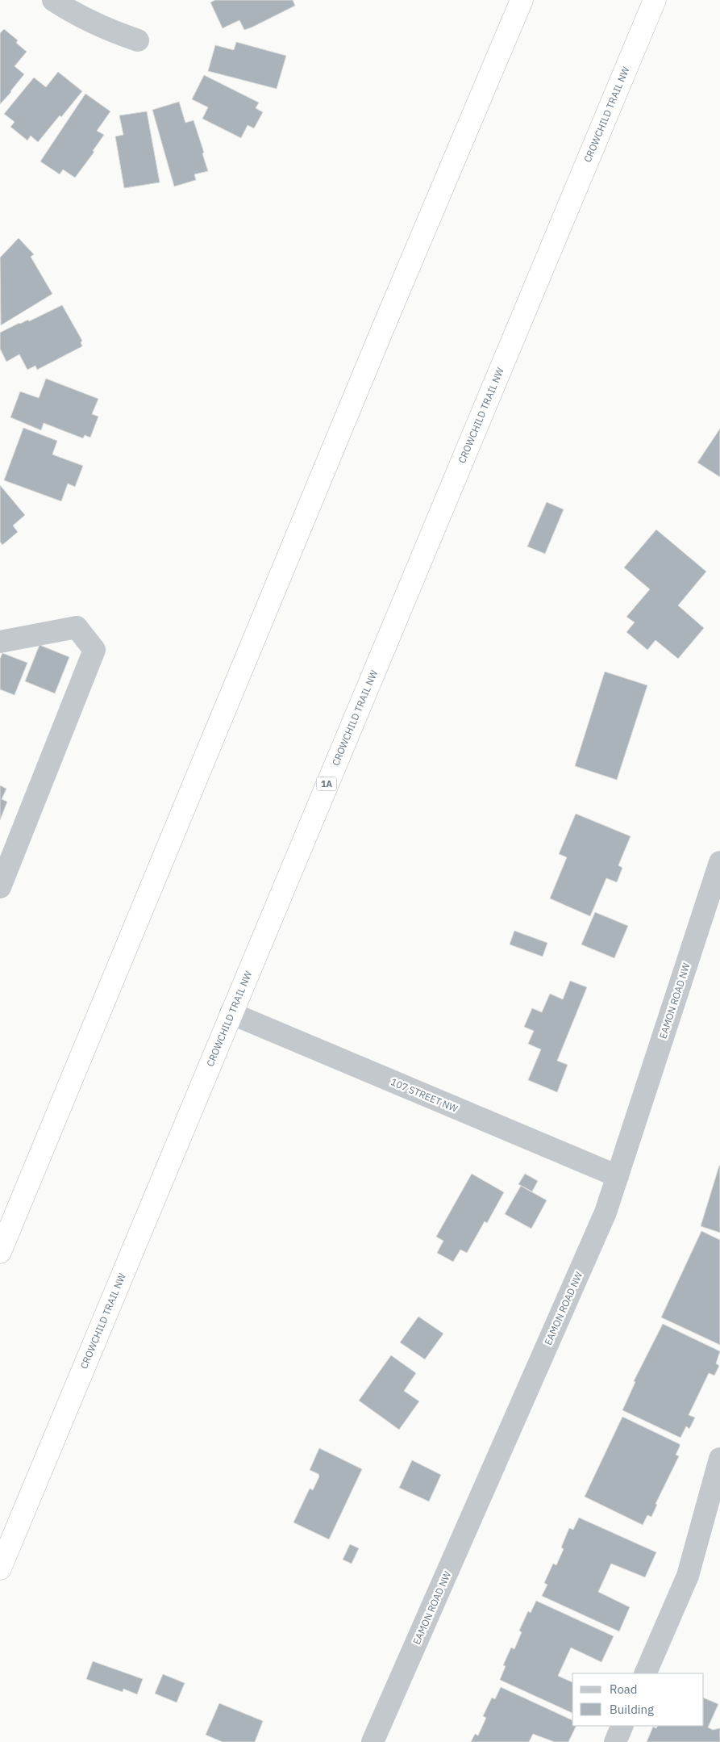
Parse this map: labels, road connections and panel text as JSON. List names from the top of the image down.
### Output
{
  "streets": {
    "highway": ["CROWCHILD TRAIL NW", "1A"],
    "street": ["EAMON ROAD NW", "107 STREET NW"]
  },
  "crossings": [
    ["CROWCHILD TRAIL NW", "107 STREET NW"],
    ["EAMON ROAD NW", "107 STREET NW"]
  ],
  "legend": ["Road", "Building"]
}
